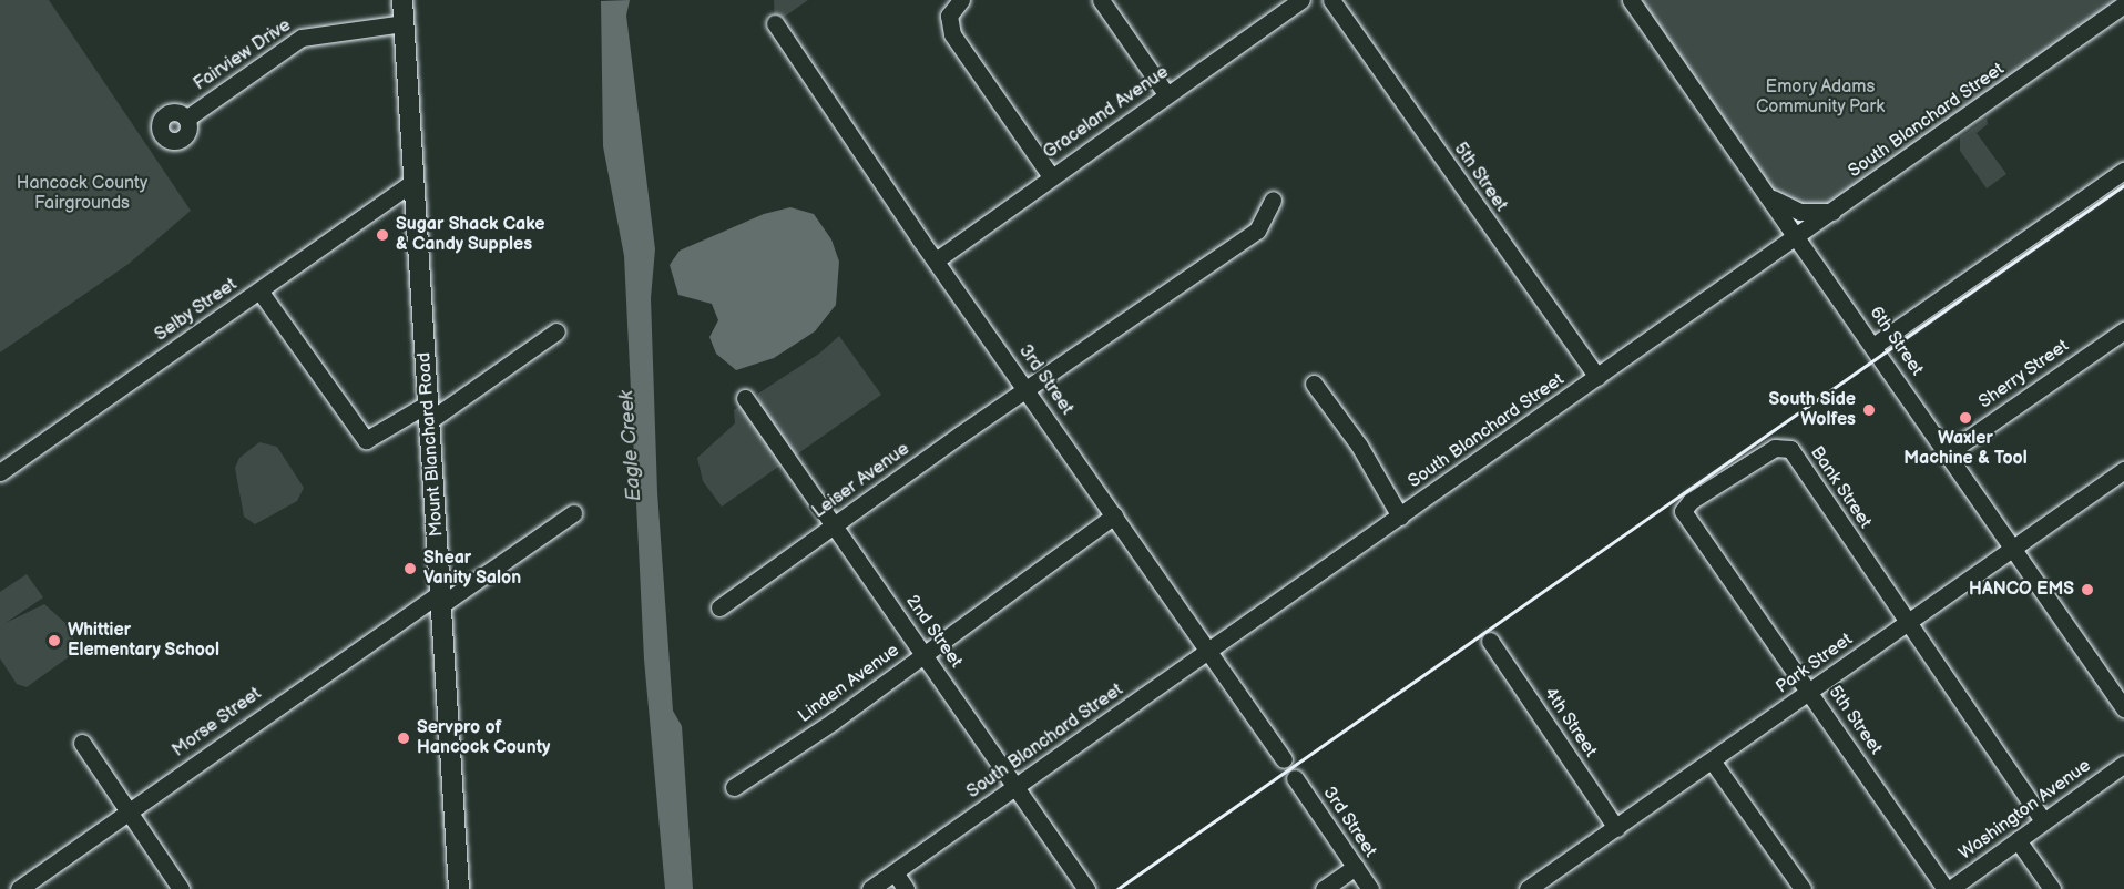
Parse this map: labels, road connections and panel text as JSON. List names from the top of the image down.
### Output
{
  "streets": {
    "main road": ["Mount Blanchard Road"],
    "street": [
      "Fairview Drive",
      "Graceland Avenue",
      "South Blanchard Street",
      "5th Street",
      "Selby Street",
      "6th Street",
      "Sherry Street",
      "3rd Street",
      "Leiser Avenue",
      "Bank Street",
      "2nd Street",
      "Park Street",
      "Linden Avenue",
      "Morse Street",
      "4th Street",
      "Washington Avenue"
    ]
  },
  "crossings": [
    ["Fairview Drive", "Mount Blanchard Road"],
    ["Graceland Avenue", "3rd Street"],
    ["South Blanchard Street", "5th Street"],
    ["South Blanchard Street", "6th Street"],
    ["South Blanchard Street", "3rd Street"],
    ["South Blanchard Street", "2nd Street"],
    ["5th Street", "Bank Street"],
    ["5th Street", "Park Street"],
    ["5th Street", "Washington Avenue"],
    ["Selby Street", "Mount Blanchard Road"],
    ["6th Street", "Sherry Street"],
    ["6th Street", "Park Street"],
    ["3rd Street", "Leiser Avenue"],
    ["3rd Street", "Linden Avenue"],
    ["Mount Blanchard Road", "Morse Street"],
    ["Leiser Avenue", "2nd Street"],
    ["Bank Street", "Park Street"],
    ["2nd Street", "Linden Avenue"],
    ["Park Street", "4th Street"]
  ],
  "water": ["Eagle Creek"],
  "parks": ["Emory Adams Community Park", "Hancock County Fairgrounds"],
  "places": [
    "Sugar Shack Cake & Candy Supples",
    "South Side Wolfes",
    "Waxler Machine & Tool",
    "Shear Vanity Salon",
    "HANCO EMS",
    "Whittier Elementary School",
    "Servpro of Hancock County"
  ]
}
